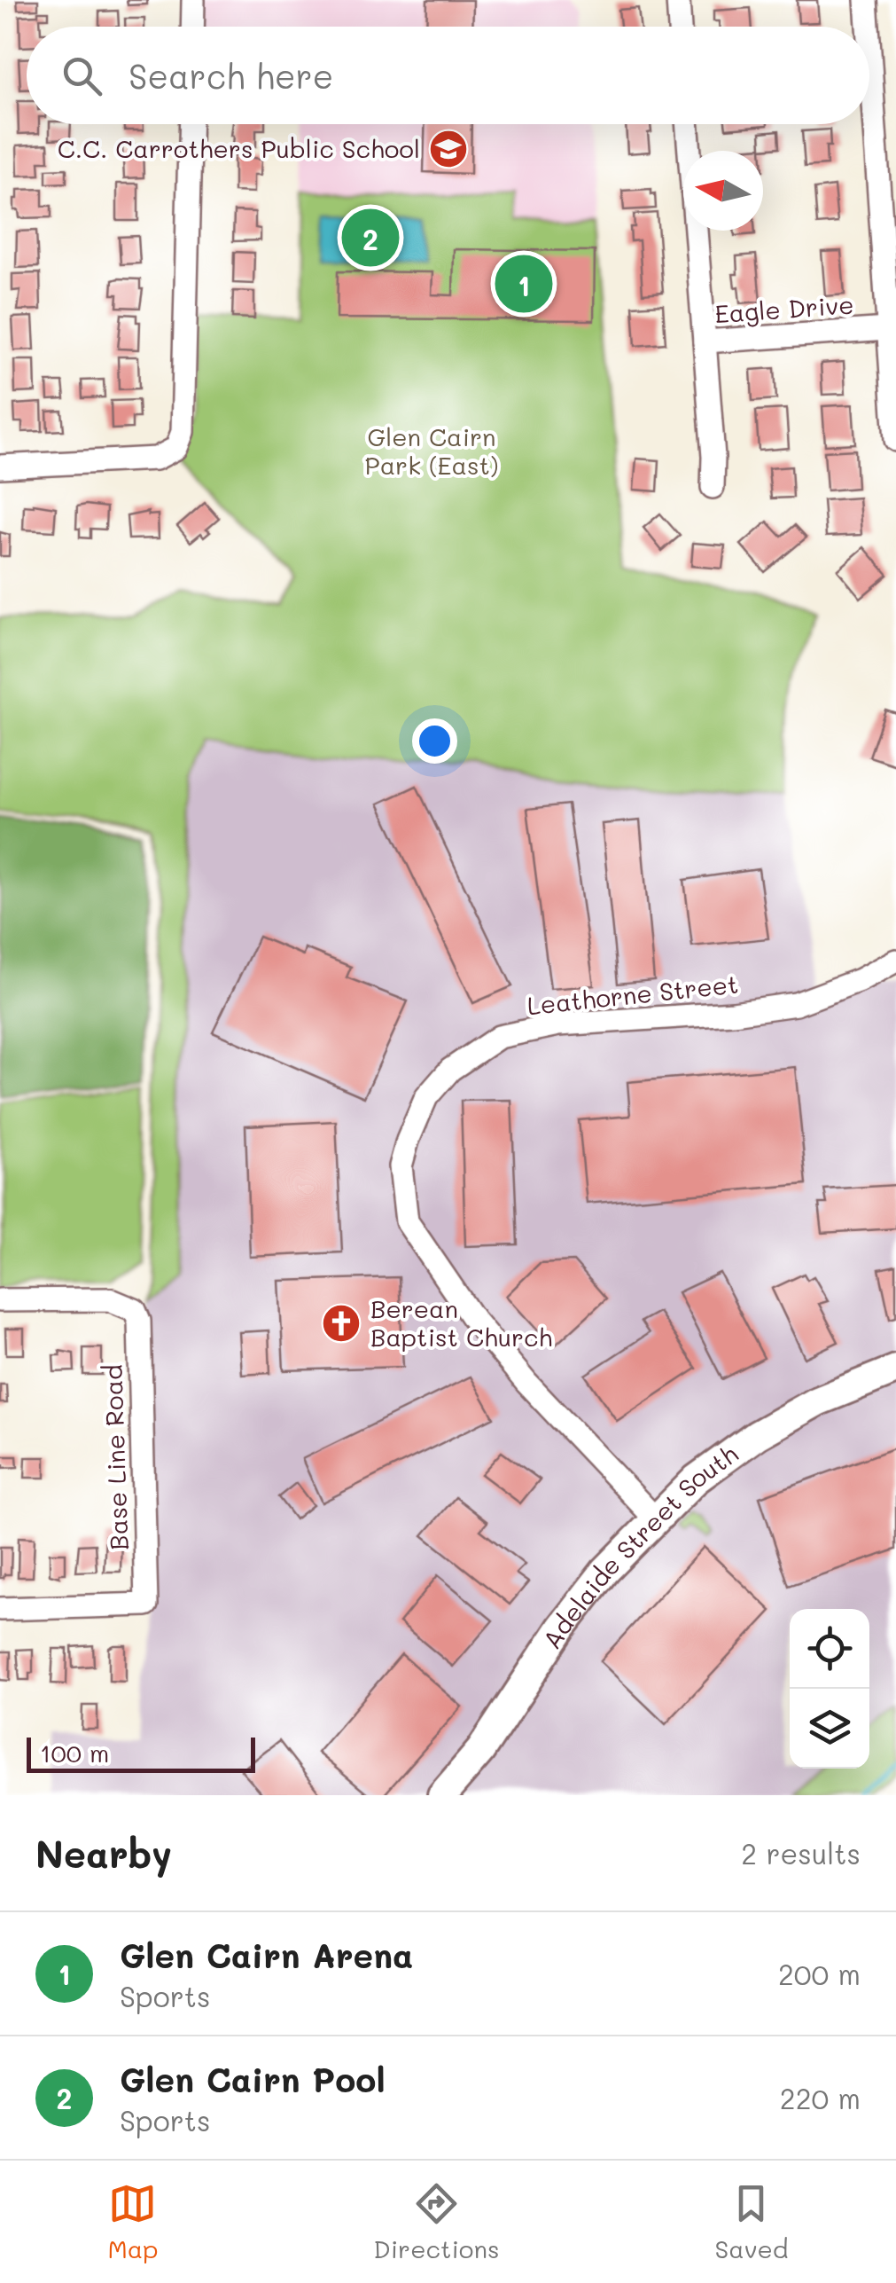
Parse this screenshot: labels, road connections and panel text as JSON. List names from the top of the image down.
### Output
{
  "streets": {
    "main road": ["Adelaide Street South"],
    "street": ["Eagle Drive", "Leathorne Street", "Base Line Road"]
  },
  "crossings": [
    ["Leathorne Street", "Adelaide Street South"]
  ],
  "parks": ["Glen Cairn Park (East)"],
  "places": {
    "school or university": ["C.C. Carrothers Public School"],
    "church": ["Berean Baptist Church"]
  },
  "scale_bar": "100 m",
  "north": "left",
  "page": {
    "search": "Search here",
    "pins": ["2", "1"],
    "scale": "100 m",
    "heading": ["Nearby", "2 results"],
    "list": [
      {
        "mark": "1",
        "name": "Glen Cairn Arena",
        "note": "Sports",
        "value": "200 m"
      },
      {
        "mark": "2",
        "name": "Glen Cairn Pool",
        "note": "Sports",
        "value": "220 m"
      }
    ],
    "nav": ["Map", "Directions", "Saved"]
  }
}
